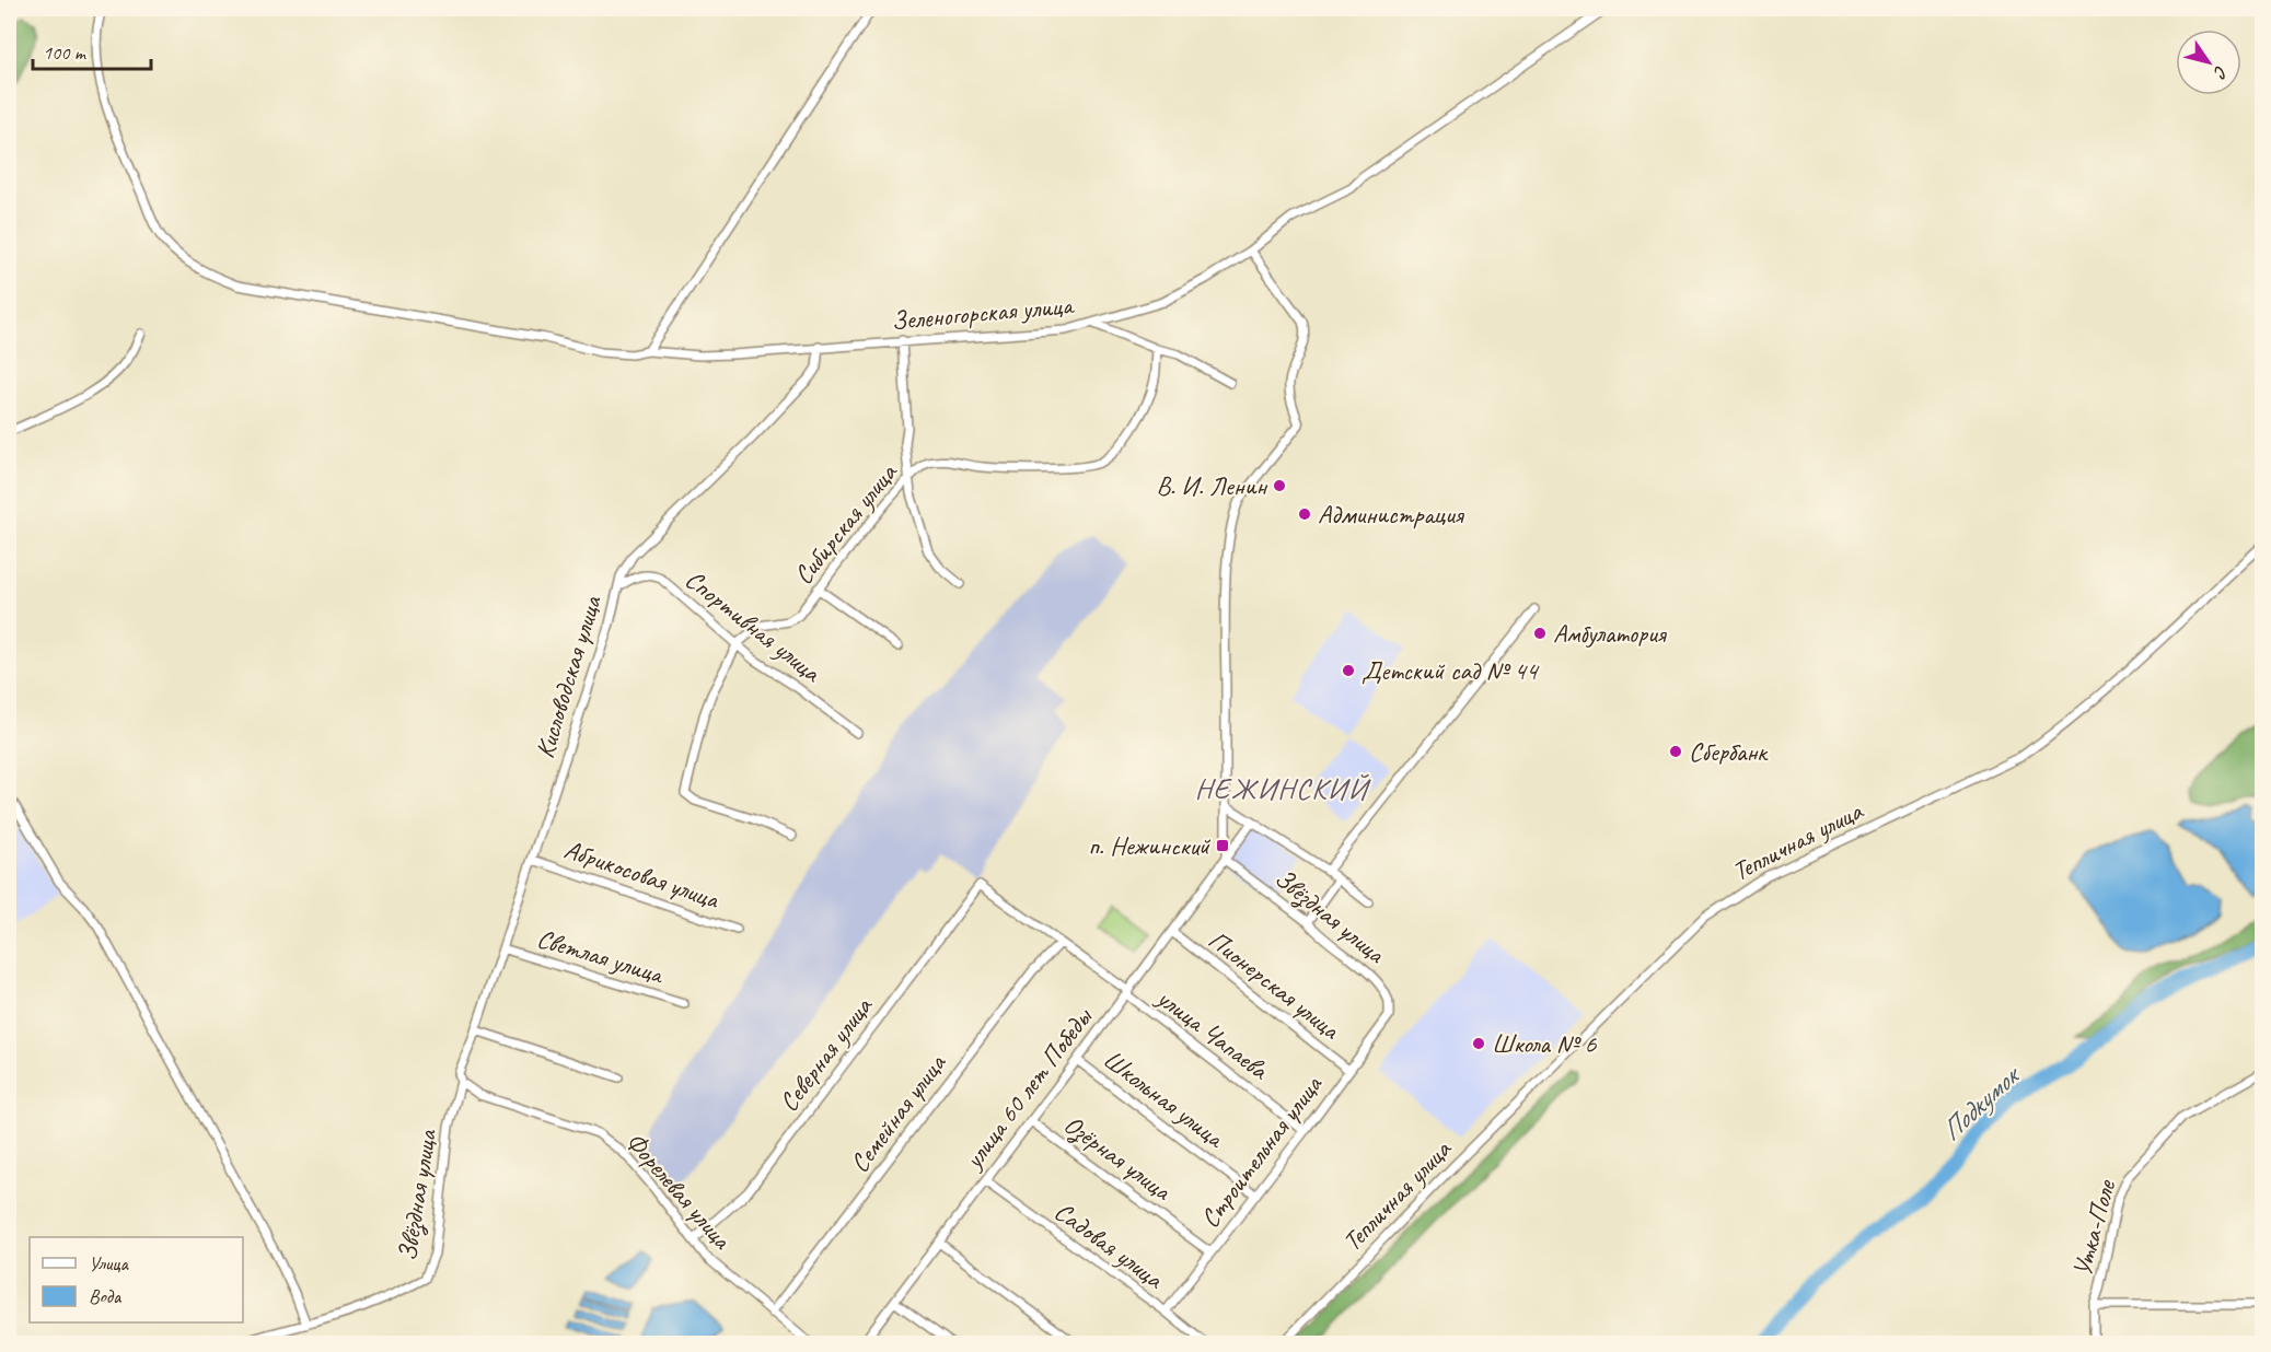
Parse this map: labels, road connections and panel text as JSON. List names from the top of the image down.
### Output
{
  "streets": {
    "street": [
      "Зеленогорская улица",
      "Сибирская улица",
      "Спортивная улица",
      "Кисловодская улица",
      "Тепличная улица",
      "Абрикосовая улица",
      "Звёздная улица",
      "Светлая улица",
      "Пионерская улица",
      "улица Чапаева",
      "Северная улица",
      "улица 60 лет Победы",
      "Школьная улица",
      "Семейная улица",
      "Строительная улица",
      "Озёрная улица",
      "Форелевая улица",
      "Утка-Поле",
      "Садовая улица"
    ]
  },
  "crossings": [
    ["Зеленогорская улица", "Кисловодская улица"],
    ["Сибирская улица", "Спортивная улица"],
    ["Спортивная улица", "Кисловодская улица"],
    ["Кисловодская улица", "Абрикосовая улица"],
    ["Кисловодская улица", "Звёздная улица"],
    ["Кисловодская улица", "Светлая улица"],
    ["Кисловодская улица", "Форелевая улица"],
    ["Звёздная улица", "улица 60 лет Победы"],
    ["Звёздная улица", "Строительная улица"],
    ["Звёздная улица", "Форелевая улица"],
    ["Пионерская улица", "улица 60 лет Победы"],
    ["Пионерская улица", "Строительная улица"],
    ["улица Чапаева", "Северная улица"],
    ["улица Чапаева", "улица 60 лет Победы"],
    ["улица Чапаева", "Семейная улица"],
    ["улица Чапаева", "Строительная улица"],
    ["Северная улица", "Форелевая улица"],
    ["улица 60 лет Победы", "Школьная улица"],
    ["улица 60 лет Победы", "Озёрная улица"],
    ["улица 60 лет Победы", "Садовая улица"],
    ["Школьная улица", "Строительная улица"],
    ["Семейная улица", "Форелевая улица"],
    ["Строительная улица", "Озёрная улица"],
    ["Строительная улица", "Садовая улица"]
  ],
  "districts": ["НЕЖИНСКИЙ"],
  "water": ["Подкумок"],
  "places": {
    "other": [
      "В. И. Ленин",
      "Администрация",
      "Амбулатория",
      "Детский сад № 44",
      "Сбербанк",
      "Школа № 6"
    ],
    "transit": ["п. Нежинский"]
  },
  "legend": ["Улица", "Вода"],
  "scale_bar": "100 m",
  "north": "bottom right"
}
